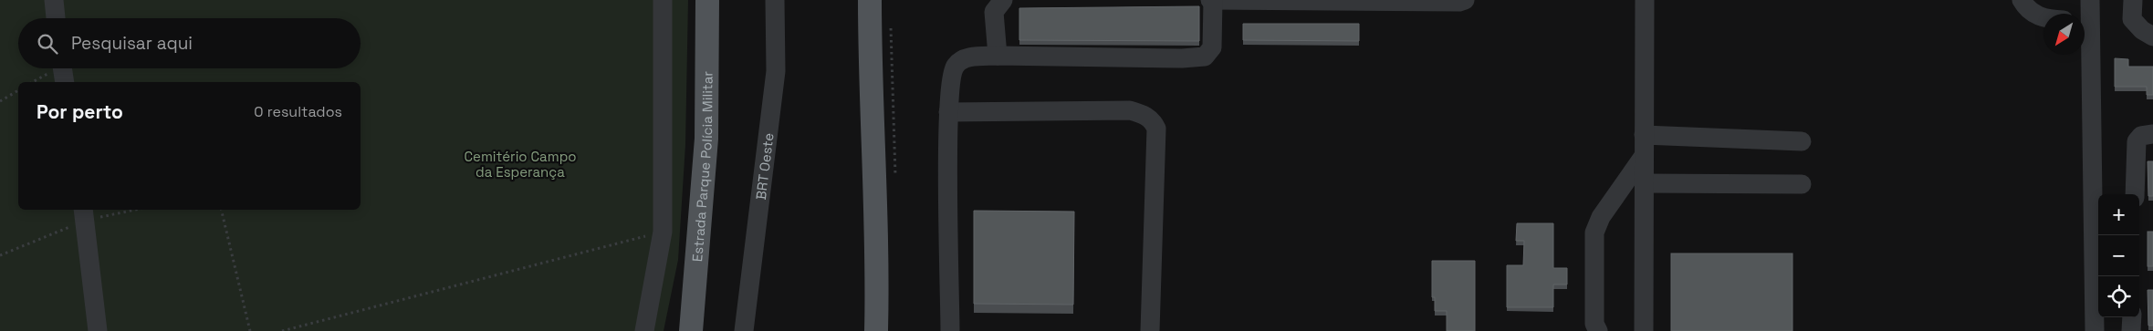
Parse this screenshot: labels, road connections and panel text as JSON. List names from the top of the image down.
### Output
{
  "streets": {
    "main road": ["Estrada Parque Polícia Militar"],
    "street": ["BRT Oeste"]
  },
  "parks": ["Cemitério Campo da Esperança"],
  "north": "bottom left",
  "page": {
    "search": "Pesquisar aqui",
    "heading": ["Por perto", "0 resultados"],
    "map_buttons": ["+", "−"]
  }
}
